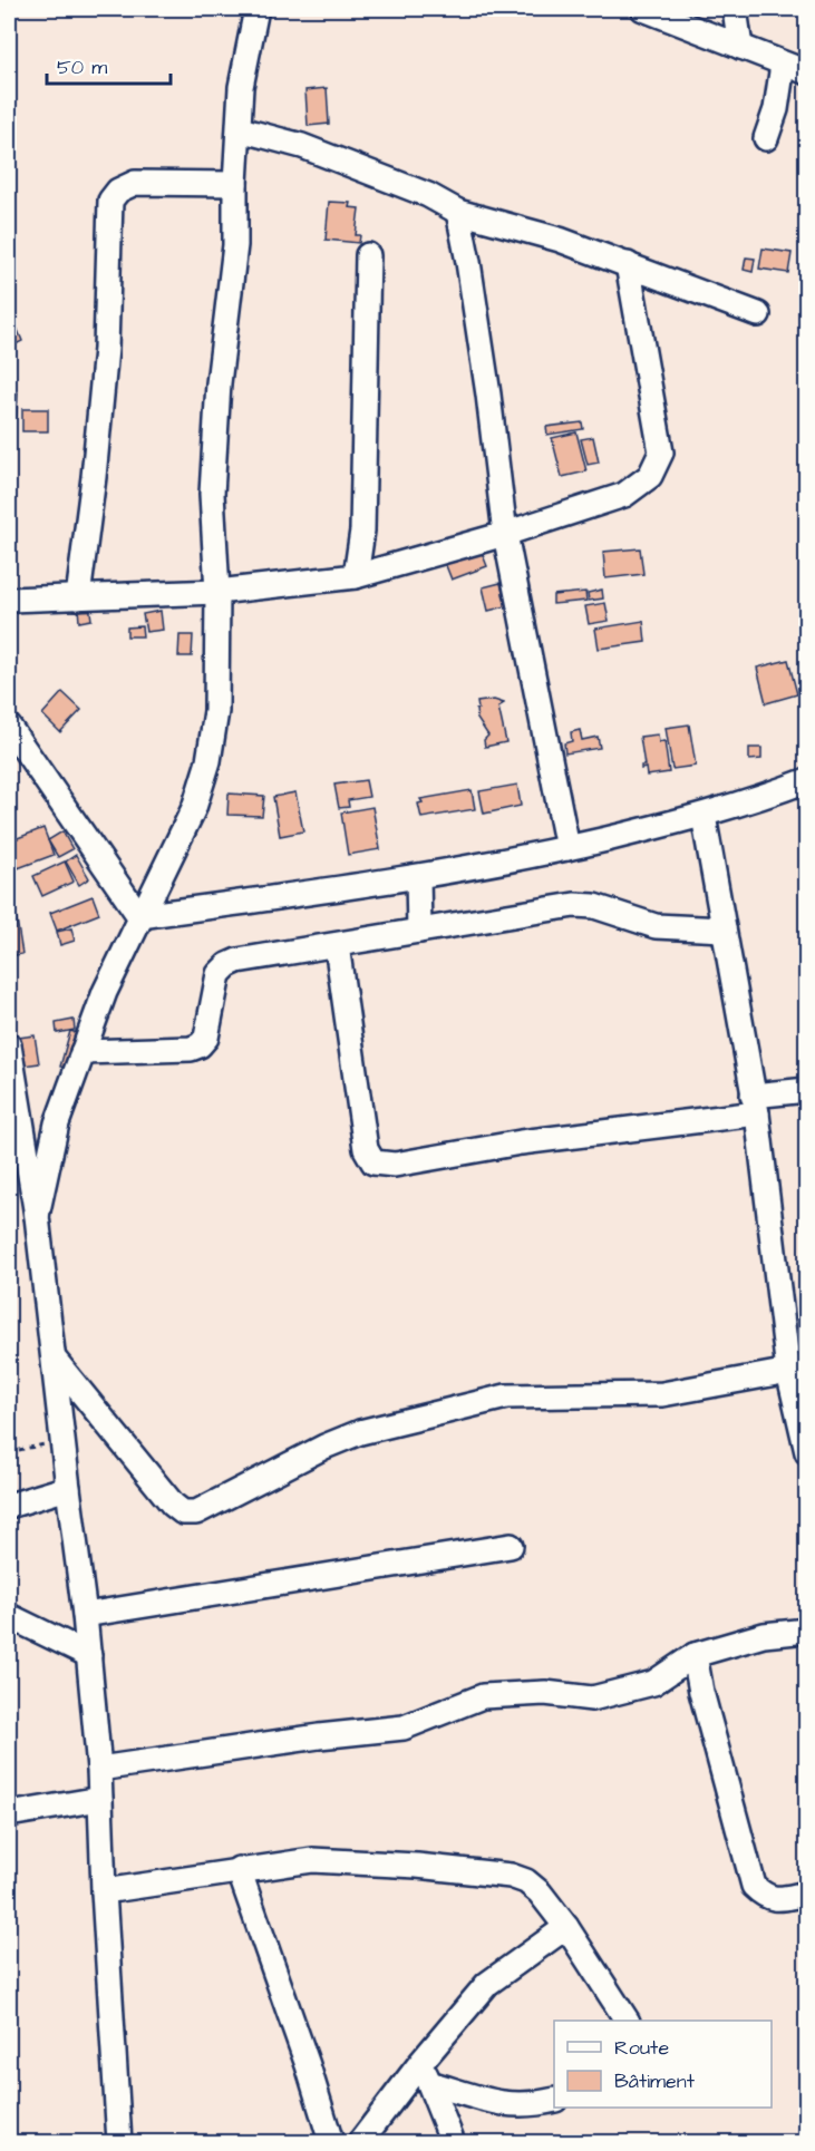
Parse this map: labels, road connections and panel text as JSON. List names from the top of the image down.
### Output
{
  "legend": ["Route", "Bâtiment"],
  "scale_bar": "50 m"
}
